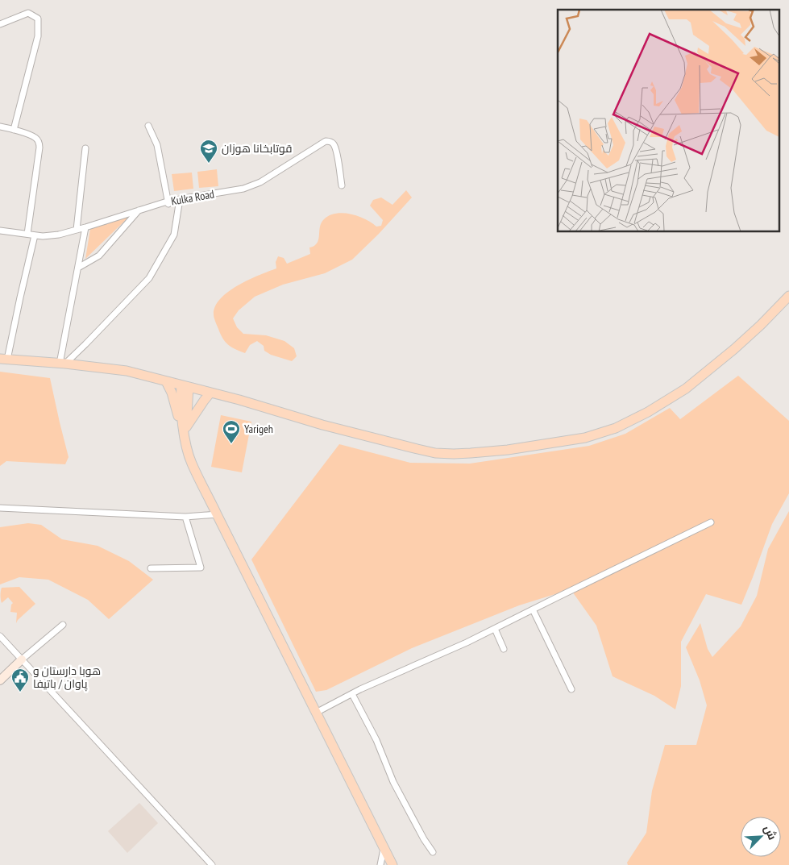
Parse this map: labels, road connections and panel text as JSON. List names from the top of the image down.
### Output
{
  "streets": {
    "street": ["Kulka Road"]
  },
  "places": {
    "school or university": ["قوتابخانا هوزان"],
    "sports": ["Yarigeh"],
    "public building": ["هوبا دارستان و پاوان / باتيفا"]
  },
  "north": "top right"
}
